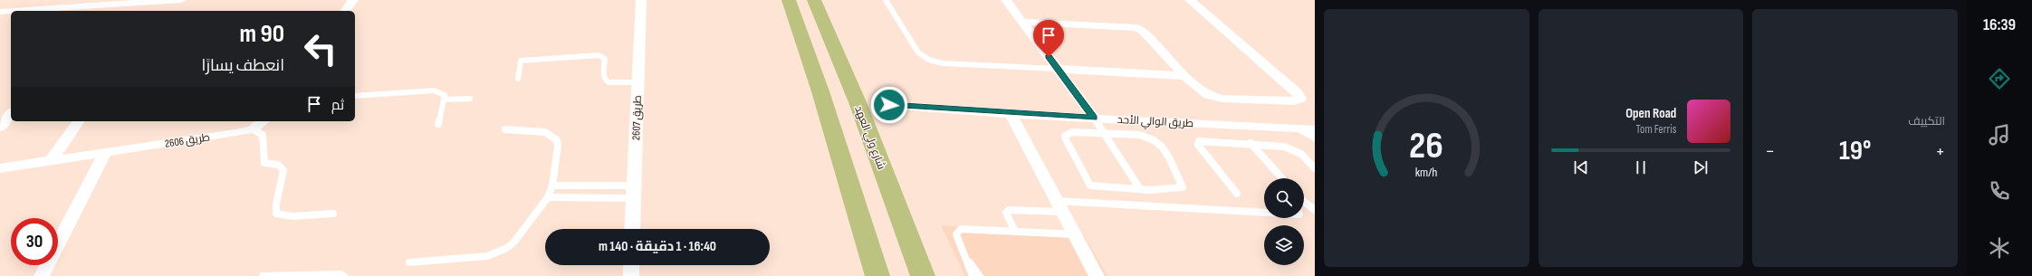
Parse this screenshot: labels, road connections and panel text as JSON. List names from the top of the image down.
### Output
{
  "streets": {
    "main road": ["شارع ولي العهد"],
    "street": ["طريق 2607", "طريق الوالي الأحد", "طريق 2606"]
  },
  "page": {
    "tabs": "16:39",
    "tile": "التكييف",
    "turn": ["90 m", "انعطف يسارًا"],
    "then": "ثم",
    "song": ["Open Road", "Tom Ferris"],
    "heat": ["−", "19°", "+"],
    "limit": "30",
    "trip": "16:40 · 1 دقيقة · 140 m",
    "gauge": ["26", "km/h"]
  }
}
